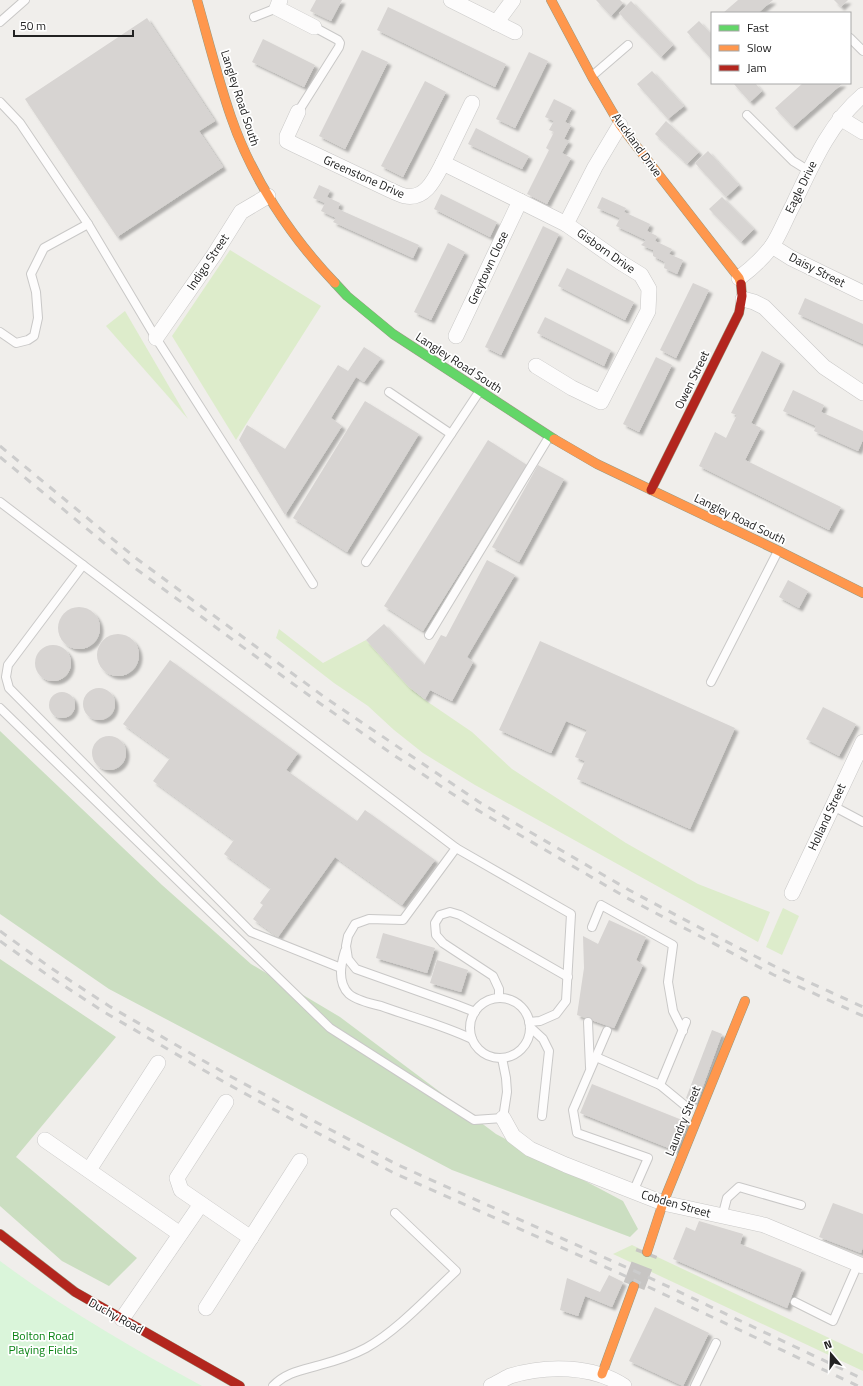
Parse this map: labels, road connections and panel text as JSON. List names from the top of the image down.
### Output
{
  "streets": {
    "street": [
      "Langley Road South",
      "Auckland Drive",
      "Greenstone Drive",
      "Eagle Drive",
      "Gisborn Drive",
      "Indigo Street",
      "Greytown Close",
      "Daisy Street",
      "Owen Street",
      "Holland Street",
      "Laundry Street",
      "Cobden Street",
      "Duchy Road"
    ]
  },
  "crossings": [
    ["Langley Road South", "Indigo Street"],
    ["Langley Road South", "Owen Street"],
    ["Auckland Drive", "Eagle Drive"],
    ["Auckland Drive", "Gisborn Drive"],
    ["Auckland Drive", "Owen Street"],
    ["Eagle Drive", "Daisy Street"],
    ["Eagle Drive", "Owen Street"],
    ["Laundry Street", "Cobden Street"]
  ],
  "parks": ["Bolton Road Playing Fields"],
  "legend": ["Fast", "Slow", "Jam"],
  "scale_bar": "50 m",
  "north": "top"
}
